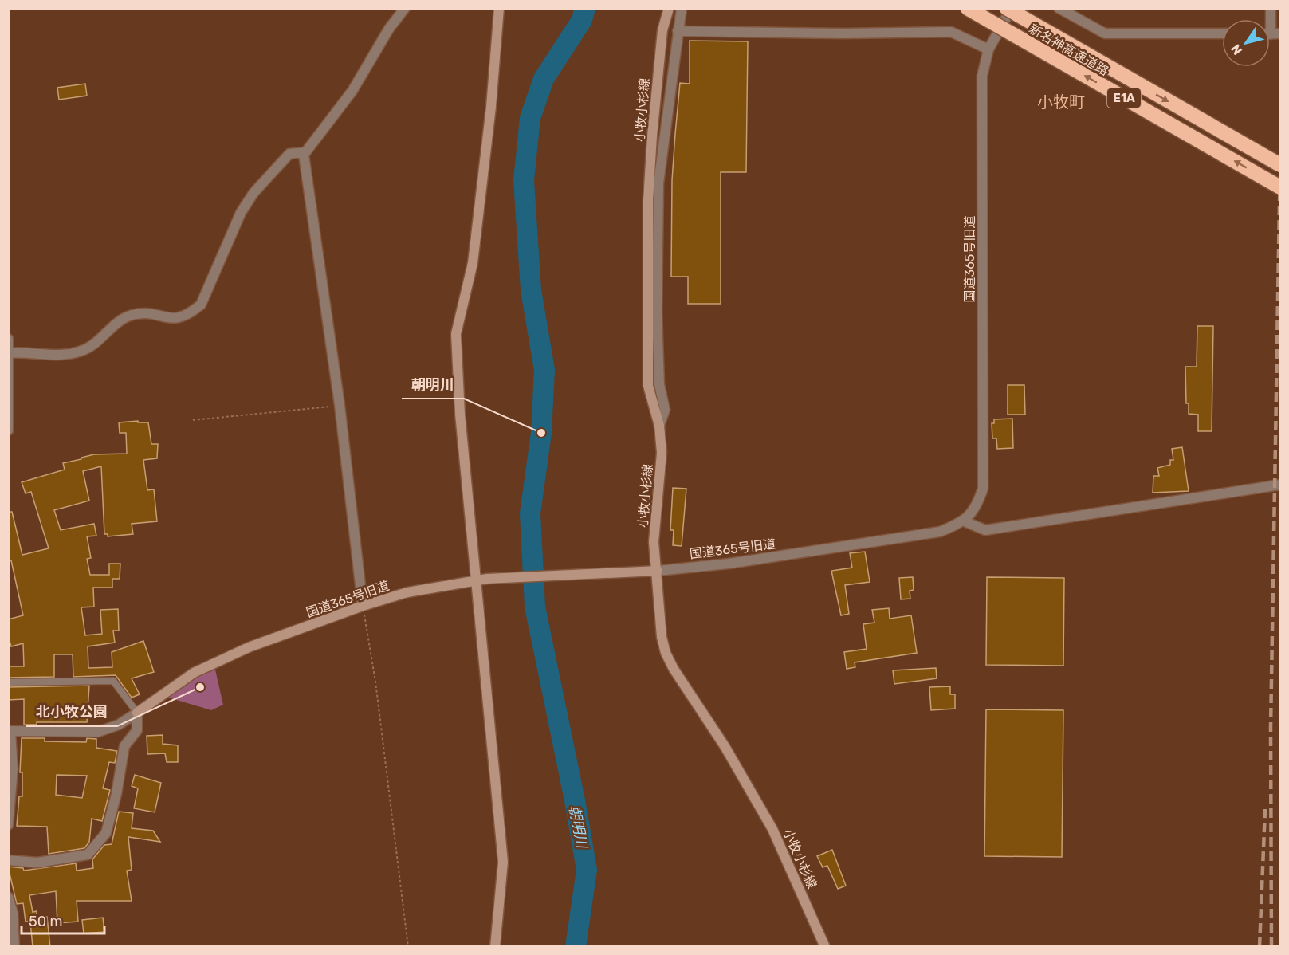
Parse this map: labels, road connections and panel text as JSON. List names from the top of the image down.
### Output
{
  "streets": {
    "highway": ["新名神高速道路", "E1A"],
    "street": ["小牧小杉線", "国道365号旧道"]
  },
  "crossings": [
    ["小牧小杉線", "国道365号旧道"]
  ],
  "districts": ["小牧町"],
  "water": ["朝明川"],
  "places": ["朝明川", "北小牧公園"],
  "scale_bar": "50 m",
  "north": "bottom left"
}
